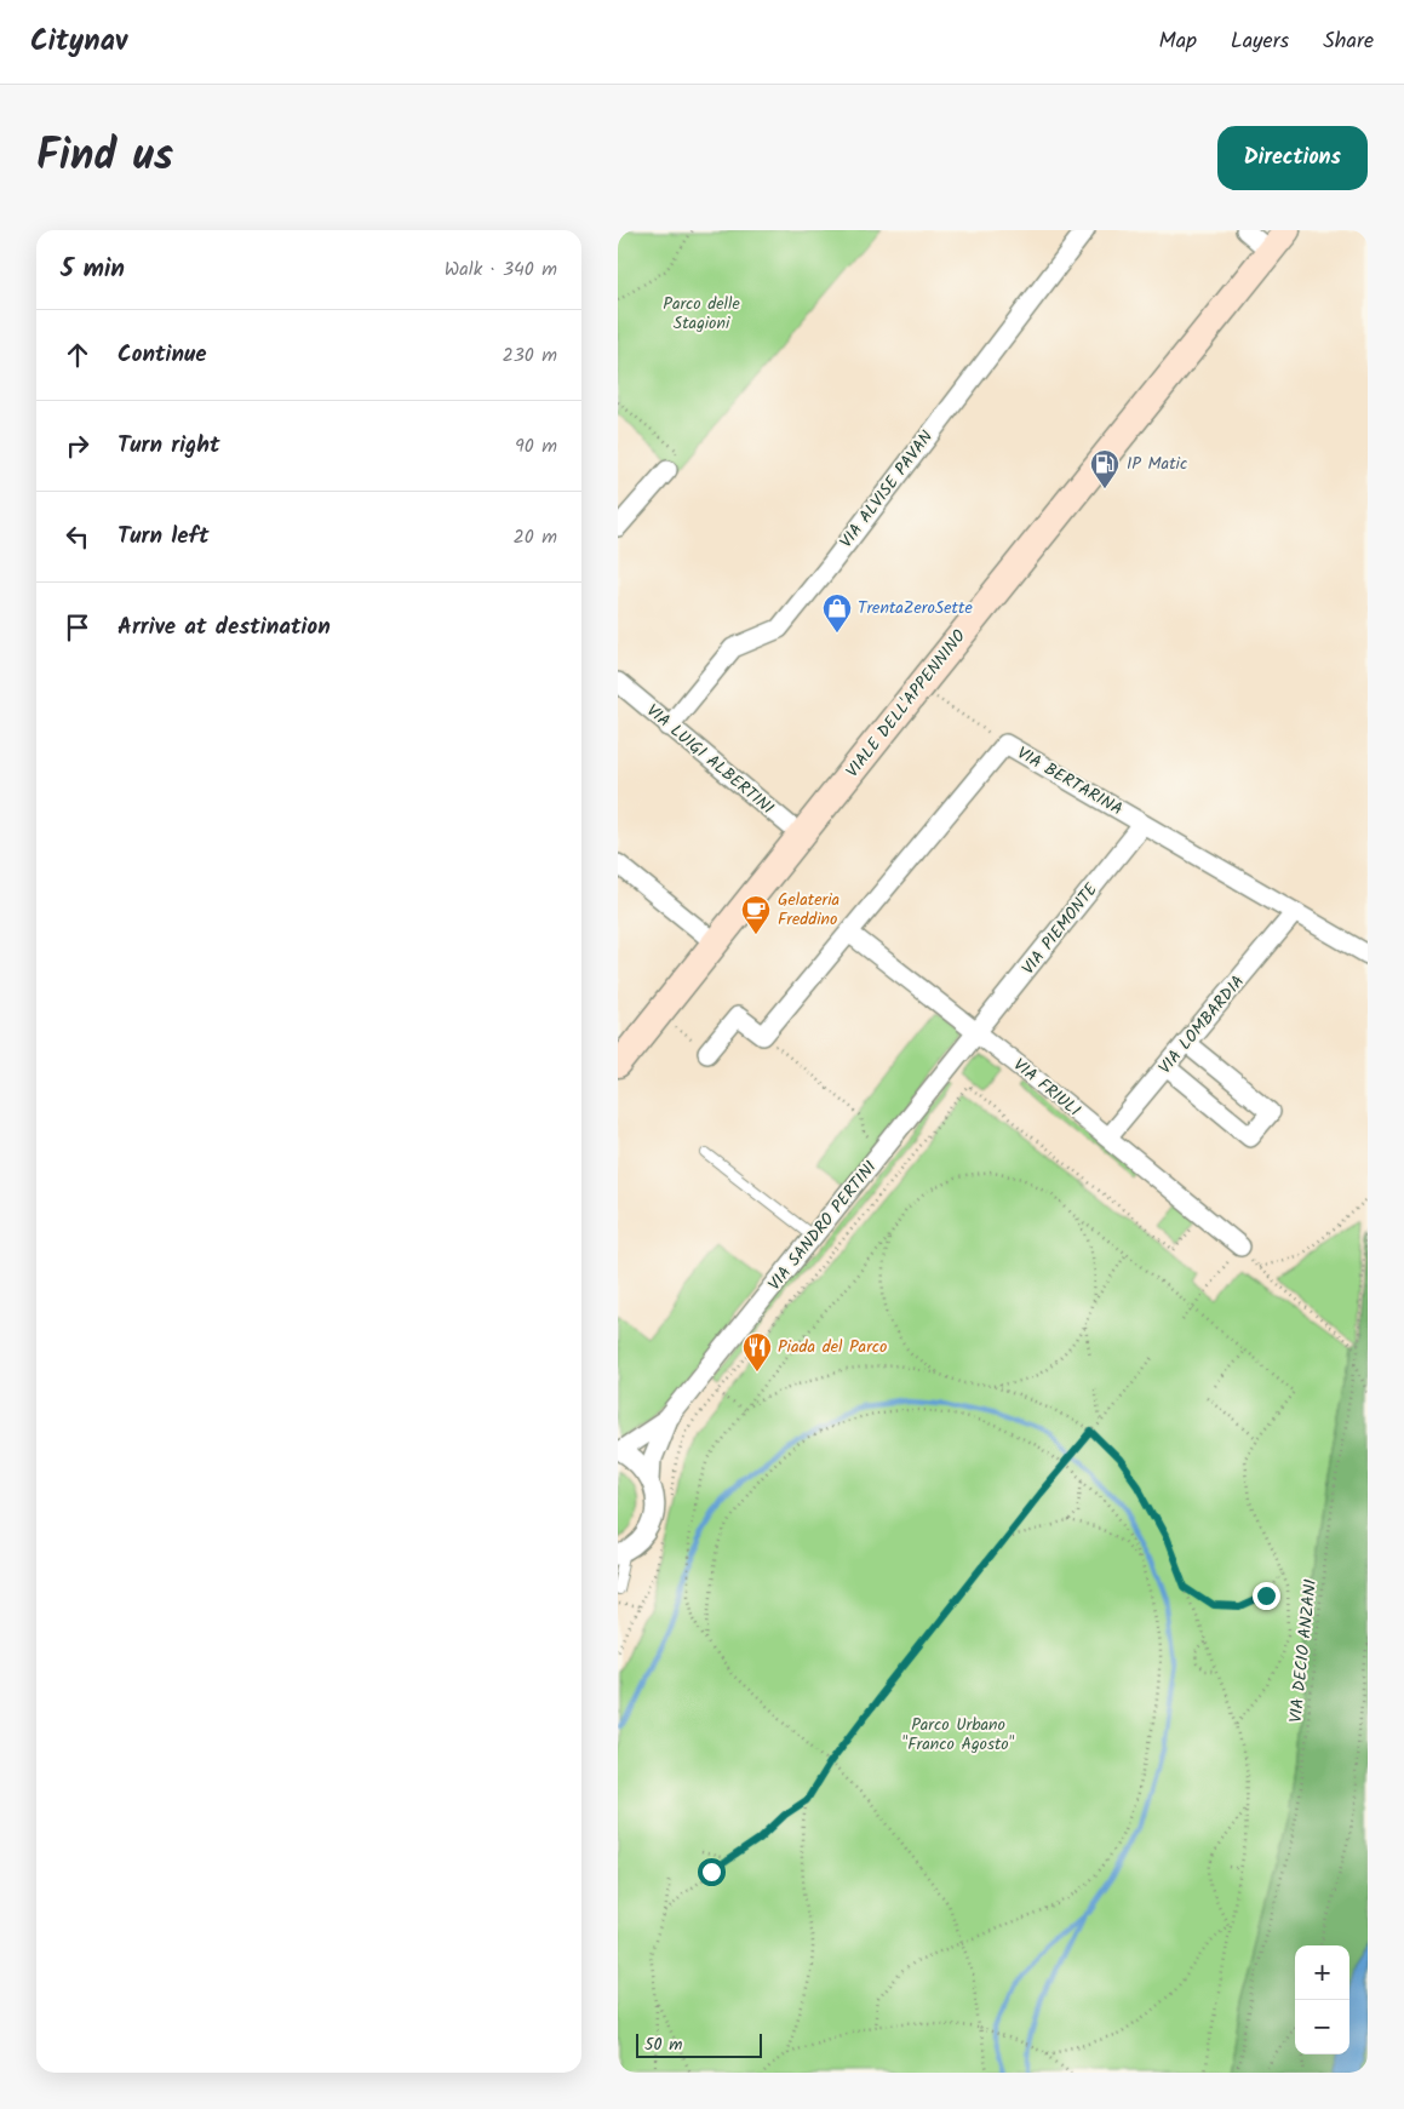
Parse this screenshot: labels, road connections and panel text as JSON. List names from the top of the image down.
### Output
{
  "streets": {
    "main road": ["VIALE DELL'APPENNINO"],
    "street": [
      "VIA ALVISE PAVAN",
      "VIA LUIGI ALBERTINI",
      "VIA BERTARINA",
      "VIA PIEMONTE",
      "VIA LOMBARDIA",
      "VIA FRIULI",
      "VIA SANDRO PERTINI"
    ],
    "path": ["VIA DECIO ANZANI"]
  },
  "crossings": [
    ["VIA ALVISE PAVAN", "VIA LUIGI ALBERTINI"],
    ["VIALE DELL'APPENNINO", "VIA LUIGI ALBERTINI"],
    ["VIA BERTARINA", "VIA PIEMONTE"],
    ["VIA BERTARINA", "VIA LOMBARDIA"],
    ["VIA BERTARINA", "VIA FRIULI"],
    ["VIA PIEMONTE", "VIA FRIULI"],
    ["VIA PIEMONTE", "VIA SANDRO PERTINI"],
    ["VIA LOMBARDIA", "VIA FRIULI"],
    ["VIA FRIULI", "VIA SANDRO PERTINI"]
  ],
  "parks": ["Parco delle Stagioni", "Parco Urbano \"Franco Agosto\""],
  "places": {
    "fuel station": ["IP Matic"],
    "shop": ["TrentaZeroSette"],
    "cafe": ["Gelateria Freddino"],
    "restaurant": ["Piada del Parco"]
  },
  "scale_bar": "50 m",
  "page": {
    "header": "Citynav",
    "nav": ["Map", "Layers", "Share"],
    "title": "Find us",
    "buttons": "Directions",
    "heading": ["5 min", "Walk · 340 m"],
    "list": [
      ["Continue", "230 m"],
      ["Turn right", "90 m"],
      ["Turn left", "20 m"],
      "Arrive at destination"
    ],
    "map_buttons": ["+", "−"],
    "scale": "50 m"
  }
}
